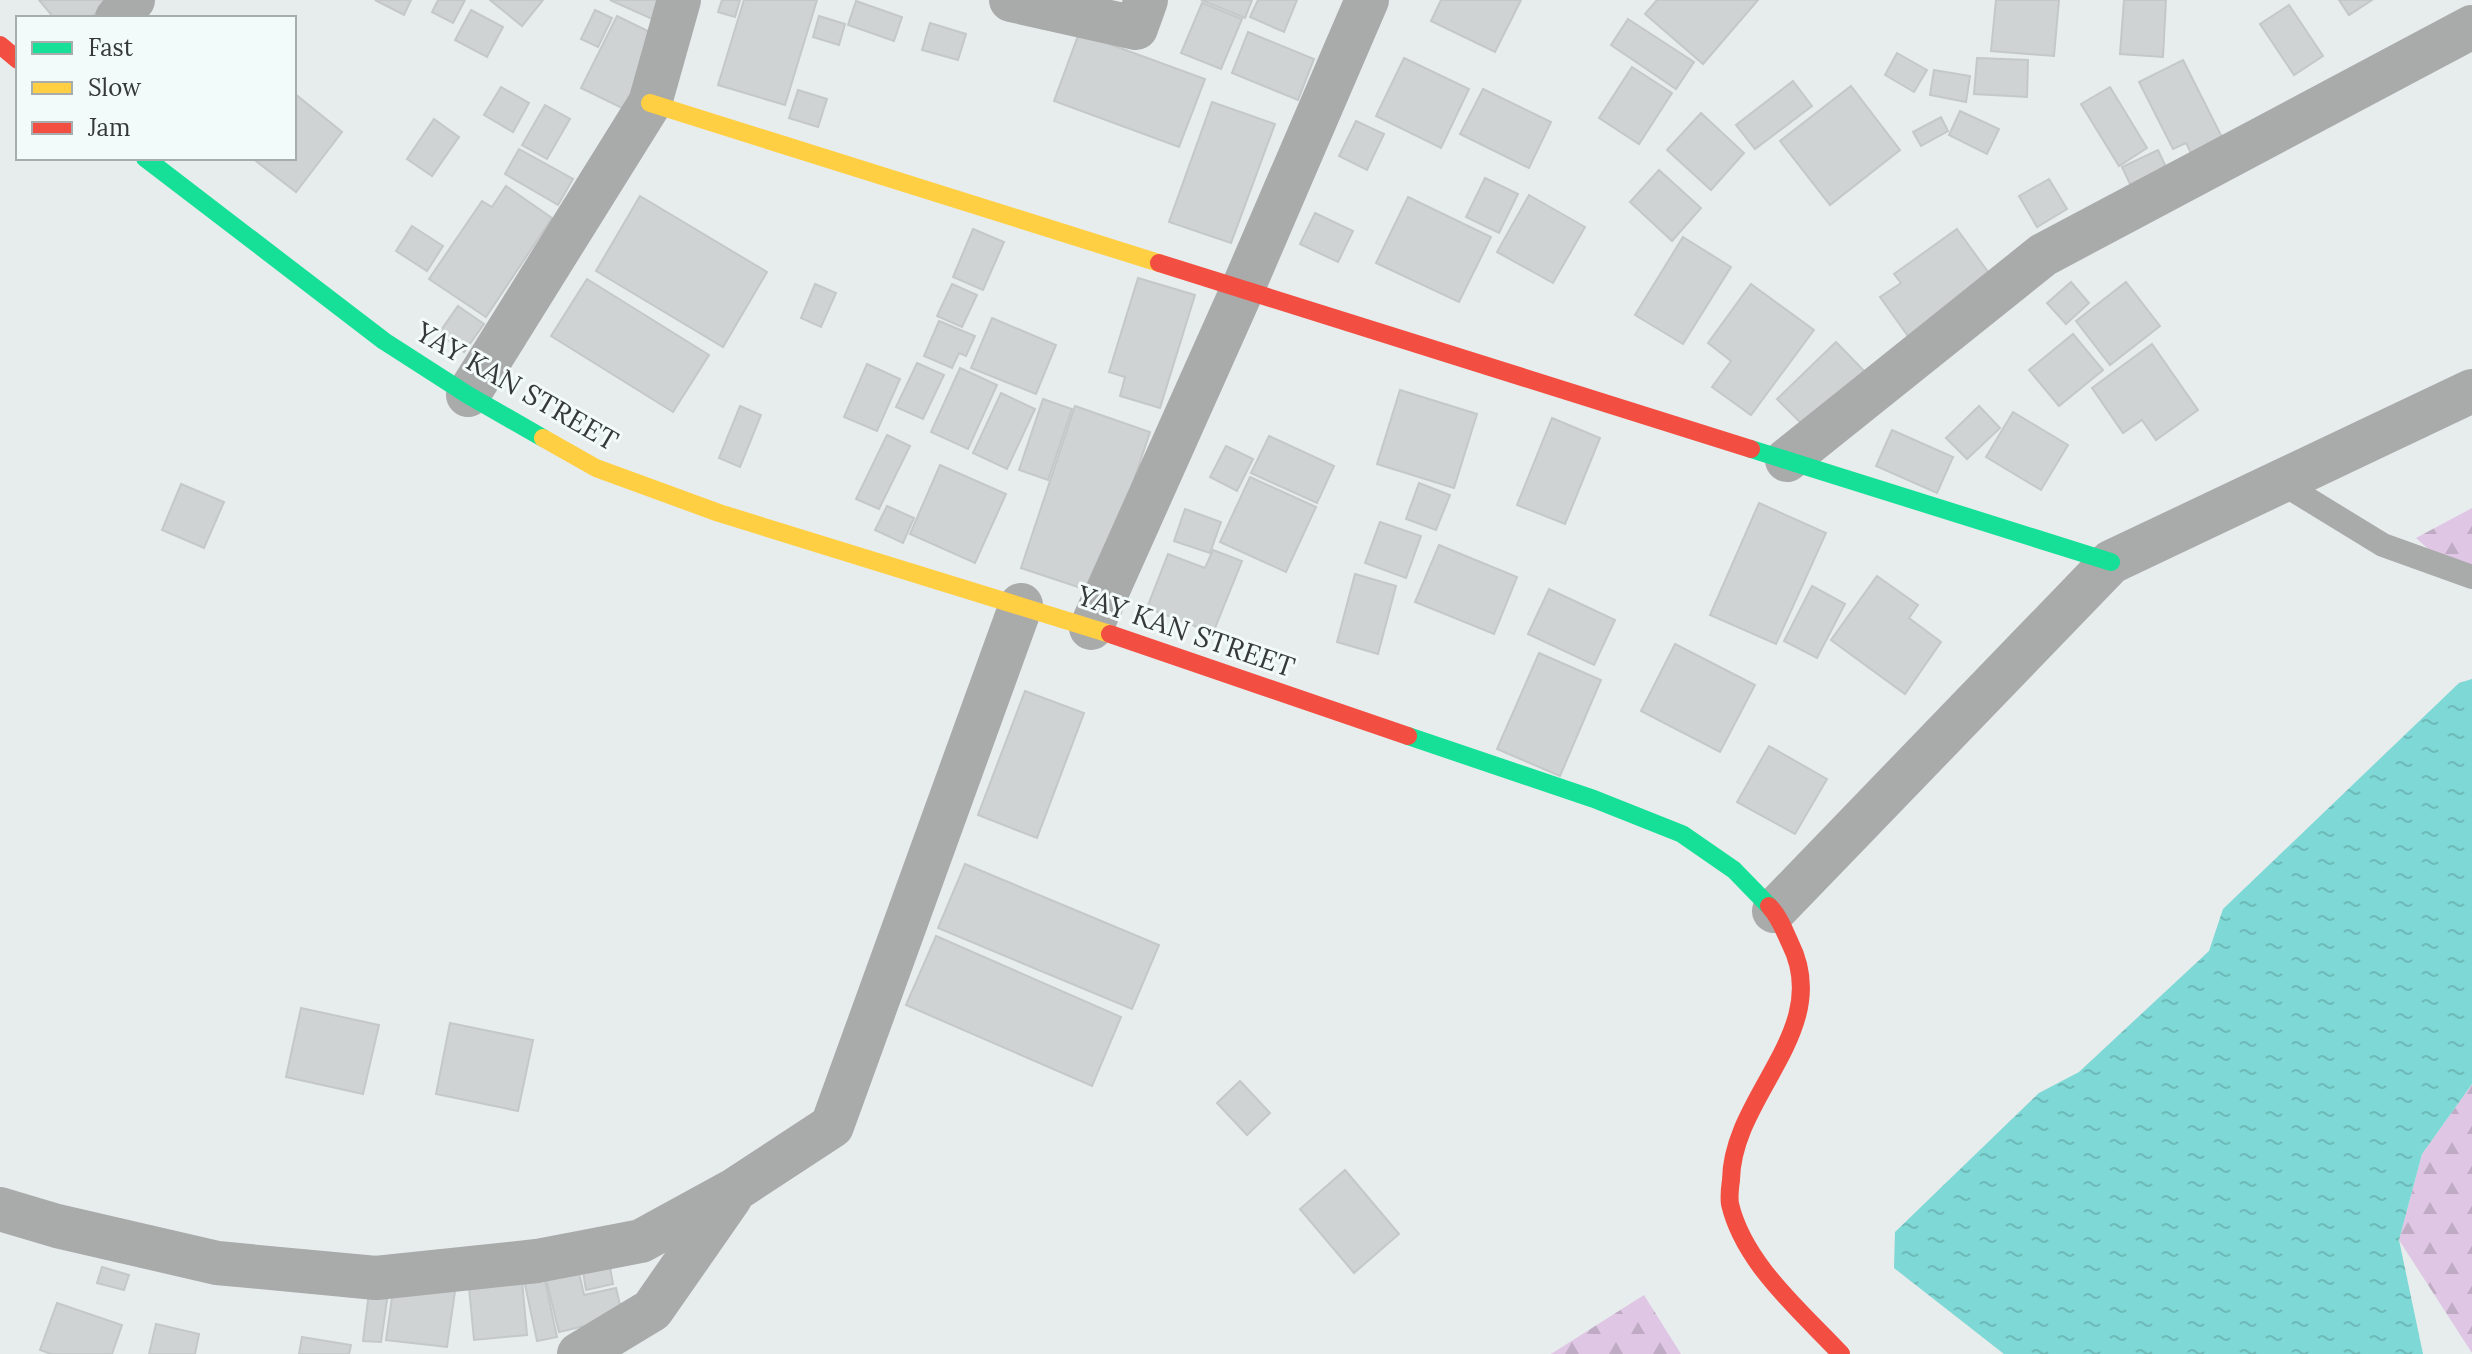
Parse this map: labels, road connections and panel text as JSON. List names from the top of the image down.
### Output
{
  "streets": {
    "main road": ["YAY KAN STREET"]
  },
  "legend": ["Fast", "Slow", "Jam"]
}
